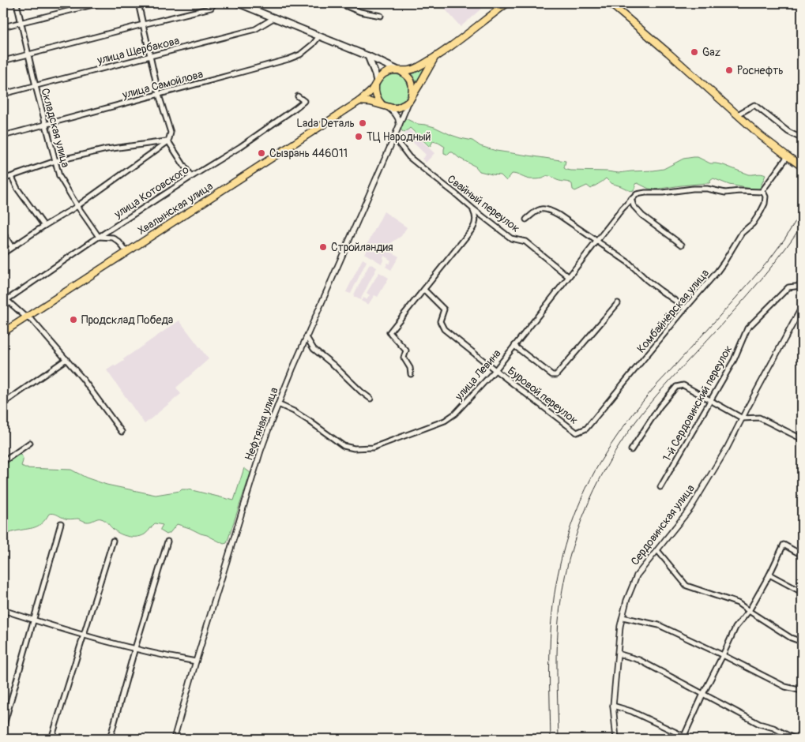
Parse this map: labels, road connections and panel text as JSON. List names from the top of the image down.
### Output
{
  "streets": {
    "main road": ["Хвалынская улица"],
    "street": [
      "улица Щербакова",
      "улица Самойлова",
      "Складская улица",
      "улица Котовского",
      "Свайный переулок",
      "Комбайнёрская улица",
      "улица Левина",
      "Буровой переулок",
      "1-й Сердовинский переулок",
      "Нефтяная улица",
      "Сердовинская улица"
    ]
  },
  "crossings": [
    ["улица Щербакова", "Складская улица"],
    ["улица Самойлова", "Складская улица"],
    ["Складская улица", "улица Котовского"],
    ["Свайный переулок", "улица Левина"],
    ["Свайный переулок", "Нефтяная улица"],
    ["Хвалынская улица", "Нефтяная улица"],
    ["Комбайнёрская улица", "улица Левина"],
    ["Комбайнёрская улица", "Буровой переулок"],
    ["улица Левина", "Буровой переулок"],
    ["улица Левина", "Нефтяная улица"]
  ],
  "places": [
    "Gaz",
    "Роснефть",
    "Lada Dеталь",
    "ТЦ Народный",
    "Сызрань 446011",
    "Стройландия",
    "Продсклад Победа"
  ]
}
